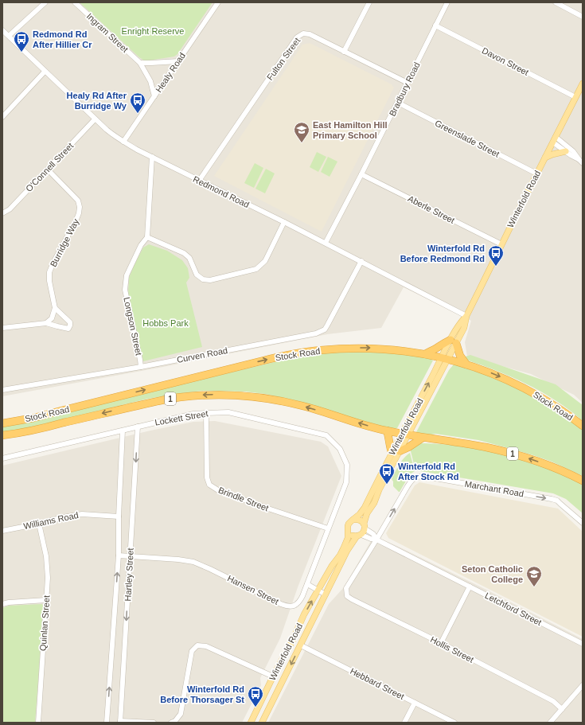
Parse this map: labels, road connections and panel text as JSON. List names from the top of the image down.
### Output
{
  "streets": {
    "highway": ["Stock Road", "1"],
    "main road": ["Winterfold Road"],
    "street": [
      "Ingram Street",
      "Fulton Street",
      "Davon Street",
      "Healy Road",
      "Bradbury Road",
      "Greenslade Street",
      "O'Connell Street",
      "Redmond Road",
      "Aberle Street",
      "Burridge Way",
      "Longson Street",
      "Curven Road",
      "Lockett Street",
      "Marchant Road",
      "Brindle Street",
      "Williams Road",
      "Hartley Street",
      "Hansen Street",
      "Letchford Street",
      "Quinlan Street",
      "Hollis Street",
      "Hebbard Street"
    ]
  },
  "crossings": [
    ["Ingram Street", "Healy Road"],
    ["Fulton Street", "Bradbury Road"],
    ["Fulton Street", "Redmond Road"],
    ["Davon Street", "Bradbury Road"],
    ["Davon Street", "Winterfold Road"],
    ["Healy Road", "Redmond Road"],
    ["Bradbury Road", "Greenslade Street"],
    ["Bradbury Road", "Redmond Road"],
    ["Bradbury Road", "Aberle Street"],
    ["Greenslade Street", "Winterfold Road"],
    ["O'Connell Street", "Redmond Road"],
    ["O'Connell Street", "Burridge Way"],
    ["Redmond Road", "Winterfold Road"],
    ["Redmond Road", "Curven Road"],
    ["Winterfold Road", "Aberle Street"],
    ["Winterfold Road", "Stock Road"],
    ["Winterfold Road", "Letchford Street"],
    ["Winterfold Road", "Hebbard Street"],
    ["Longson Street", "Curven Road"],
    ["Lockett Street", "Brindle Street"],
    ["Lockett Street", "Hartley Street"],
    ["Lockett Street", "Hansen Street"],
    ["Marchant Road", "Letchford Street"],
    ["Marchant Road", "Hollis Street"],
    ["Brindle Street", "Hansen Street"],
    ["Williams Road", "Hartley Street"],
    ["Williams Road", "Quinlan Street"],
    ["Hartley Street", "Hansen Street"]
  ],
  "one_way": ["Marchant Road"],
  "parks": ["Enright Reserve", "Hobbs Park"],
  "places": {
    "bus stop": [
      "Redmond Rd After Hillier Cr",
      "Healy Rd After Burridge Wy",
      "Winterfold Rd Before Redmond Rd",
      "Winterfold Rd After Stock Rd",
      "Winterfold Rd Before Thorsager St"
    ],
    "school or university": ["East Hamilton Hill Primary School", "Seton Catholic College"]
  }
}
